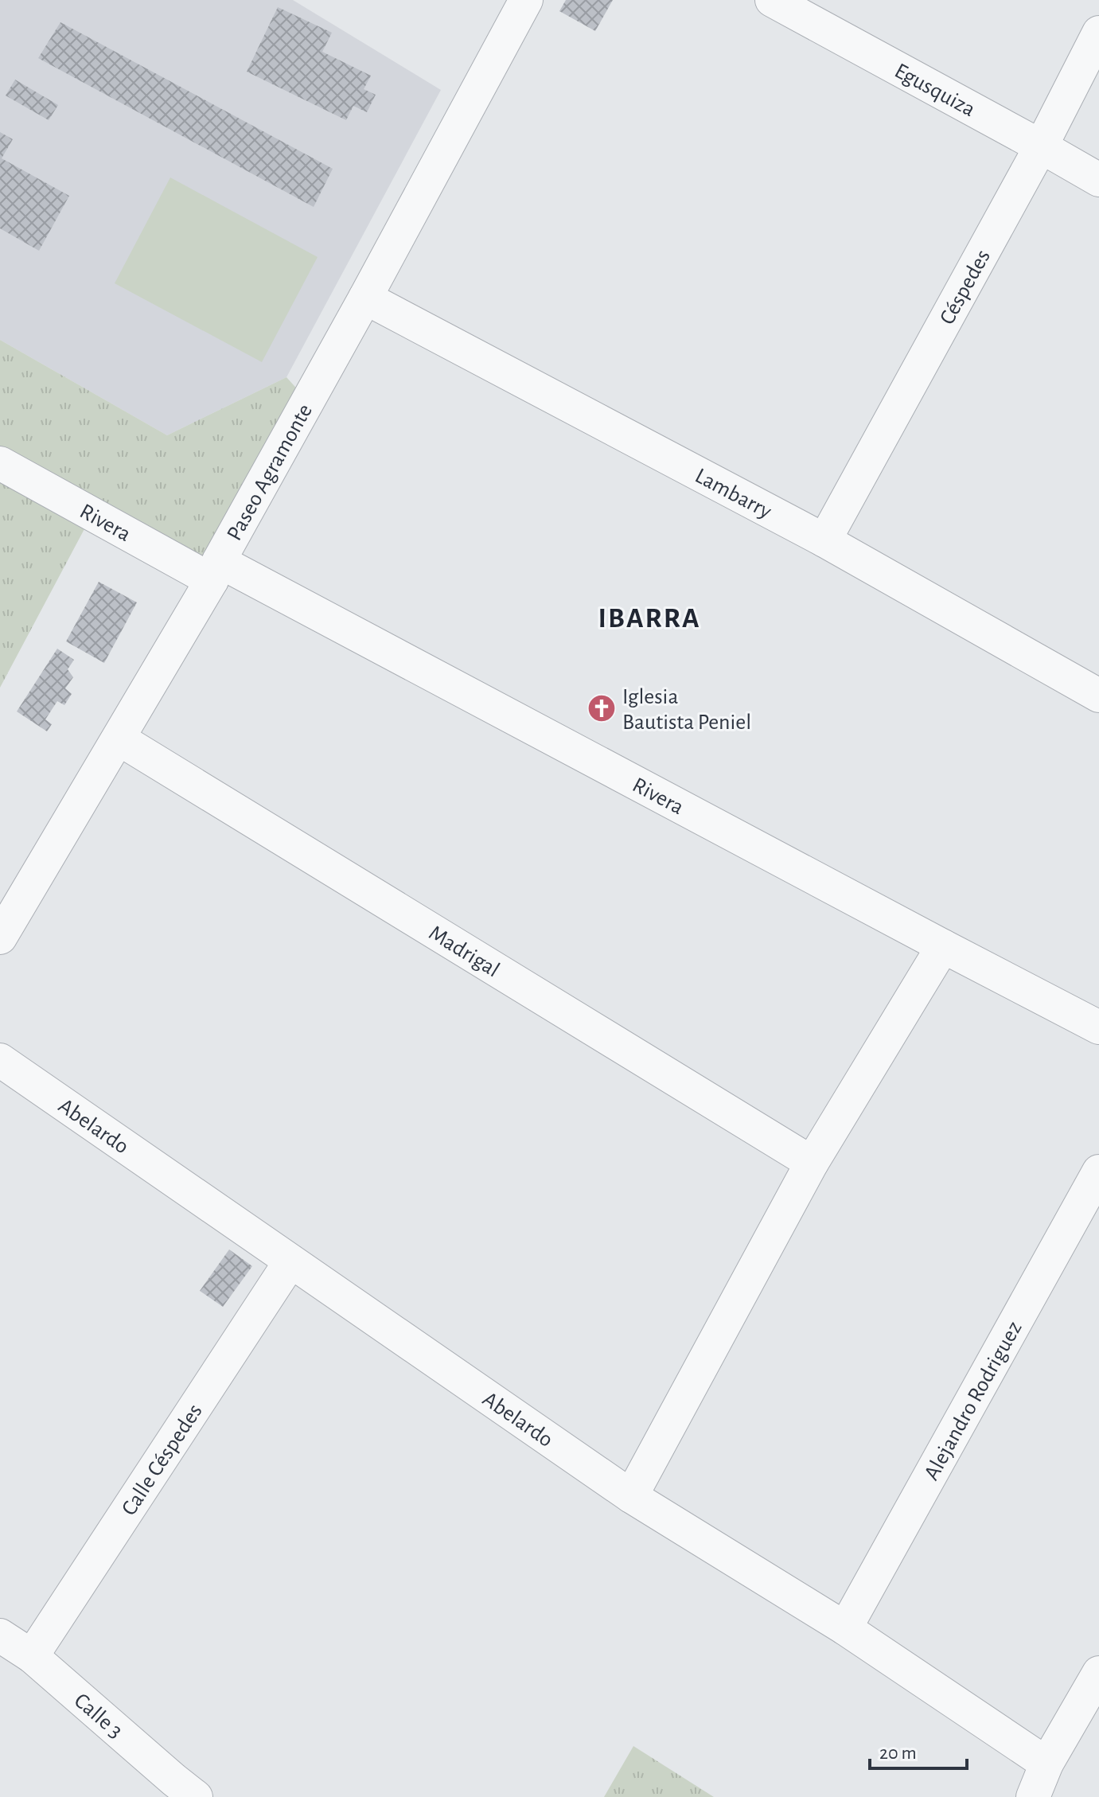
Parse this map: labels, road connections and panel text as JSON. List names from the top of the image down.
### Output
{
  "streets": {
    "street": [
      "Egusquiza",
      "Céspedes",
      "Paseo Agramonte",
      "Lambarry",
      "Rivera",
      "Madrigal",
      "Abelardo",
      "Alejandro Rodriguez",
      "Calle Céspedes",
      "Calle 3"
    ]
  },
  "crossings": [
    ["Egusquiza", "Céspedes"],
    ["Céspedes", "Lambarry"],
    ["Paseo Agramonte", "Lambarry"],
    ["Paseo Agramonte", "Rivera"],
    ["Paseo Agramonte", "Madrigal"],
    ["Abelardo", "Alejandro Rodriguez"],
    ["Abelardo", "Calle Céspedes"],
    ["Calle Céspedes", "Calle 3"]
  ],
  "districts": ["IBARRA"],
  "places": {
    "church": ["Iglesia Bautista Peniel"]
  },
  "scale_bar": "20 m"
}
